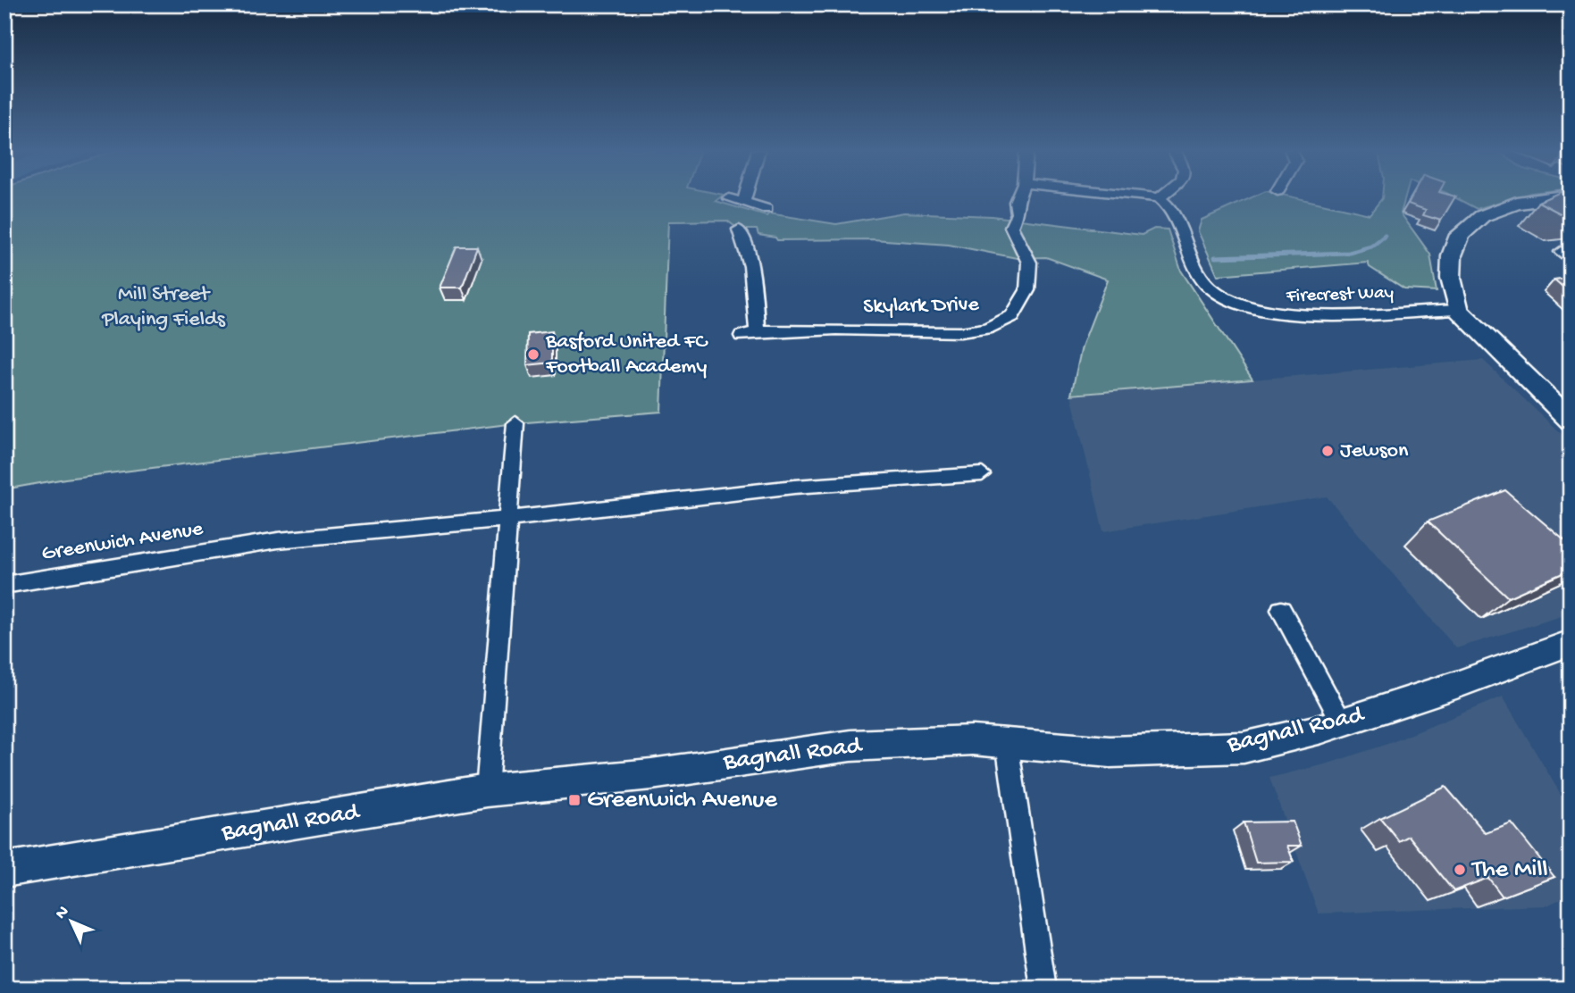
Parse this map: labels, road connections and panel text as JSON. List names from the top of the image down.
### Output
{
  "streets": {
    "street": [
      "Firecrest Way",
      "Skylark Drive",
      "Greenwich Avenue",
      "Bagnall Road"
    ]
  },
  "parks": ["Mill Street Playing Fields"],
  "places": {
    "other": ["Basford United FC Football Academy", "Jewson", "The Mill"],
    "transit": ["Greenwich Avenue"]
  },
  "north": "top left"
}
